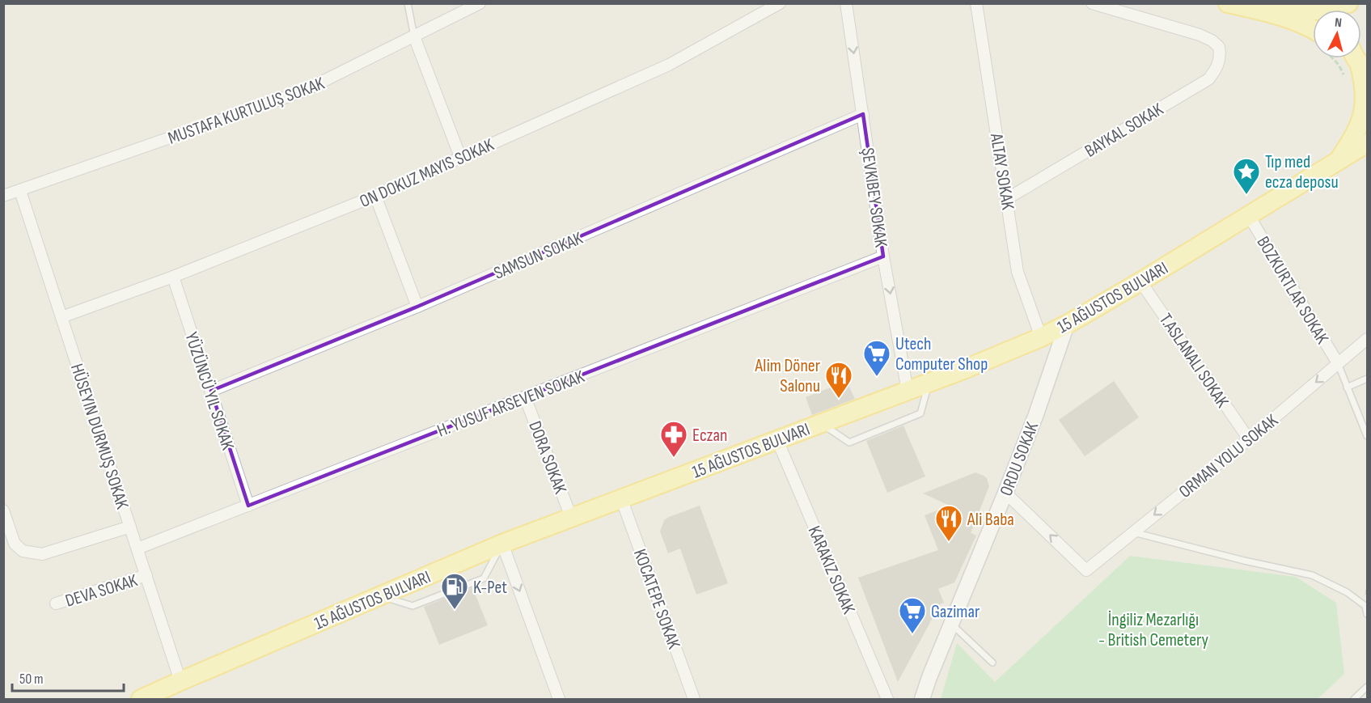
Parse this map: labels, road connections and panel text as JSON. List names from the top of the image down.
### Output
{
  "streets": {
    "main road": ["15 AĞUSTOS BULVARI"],
    "street": [
      "MUSTAFA KURTULUŞ SOKAK",
      "BAYKAL SOKAK",
      "ALTAY SOKAK",
      "ŞEVKIBEY SOKAK",
      "SAMSUN SOKAK",
      "BOZKURTLAR SOKAK",
      "T.ASLANALI SOKAK",
      "H. YUSUF ARSEVEN SOKAK",
      "HÜSEYIN DURMUŞ SOKAK",
      "ORMAN YOLU SOKAK",
      "DORA SOKAK",
      "ORDU SOKAK",
      "DEVA SOKAK",
      "KOCATEPE SOKAK"
    ]
  },
  "crossings": [
    ["MUSTAFA KURTULUŞ SOKAK", "HÜSEYIN DURMUŞ SOKAK"],
    ["BAYKAL SOKAK", "ALTAY SOKAK"],
    ["ALTAY SOKAK", "15 AĞUSTOS BULVARI"],
    ["ŞEVKIBEY SOKAK", "SAMSUN SOKAK"],
    ["ŞEVKIBEY SOKAK", "15 AĞUSTOS BULVARI"],
    ["ŞEVKIBEY SOKAK", "H. YUSUF ARSEVEN SOKAK"],
    ["BOZKURTLAR SOKAK", "15 AĞUSTOS BULVARI"],
    ["BOZKURTLAR SOKAK", "ORMAN YOLU SOKAK"],
    ["15 AĞUSTOS BULVARI", "T.ASLANALI SOKAK"],
    ["15 AĞUSTOS BULVARI", "HÜSEYIN DURMUŞ SOKAK"],
    ["15 AĞUSTOS BULVARI", "DORA SOKAK"],
    ["15 AĞUSTOS BULVARI", "ORDU SOKAK"],
    ["15 AĞUSTOS BULVARI", "KOCATEPE SOKAK"],
    ["T.ASLANALI SOKAK", "ORMAN YOLU SOKAK"],
    ["H. YUSUF ARSEVEN SOKAK", "HÜSEYIN DURMUŞ SOKAK"],
    ["H. YUSUF ARSEVEN SOKAK", "DORA SOKAK"],
    ["HÜSEYIN DURMUŞ SOKAK", "DEVA SOKAK"],
    ["ORMAN YOLU SOKAK", "ORDU SOKAK"]
  ],
  "one_way": ["ŞEVKIBEY SOKAK", "ORMAN YOLU SOKAK"],
  "parks": ["İngiliz Mezarlığı - British Cemetery"],
  "places": {
    "place": ["Tıp med ecza deposu"],
    "supermarket": ["Utech Computer Shop", "Gazimar"],
    "restaurant": ["Alim Döner Salonu", "Ali Baba"],
    "pharmacy": ["Eczan"],
    "fuel station": ["K-Pet"]
  },
  "scale_bar": "50 m",
  "north": "top"
}
